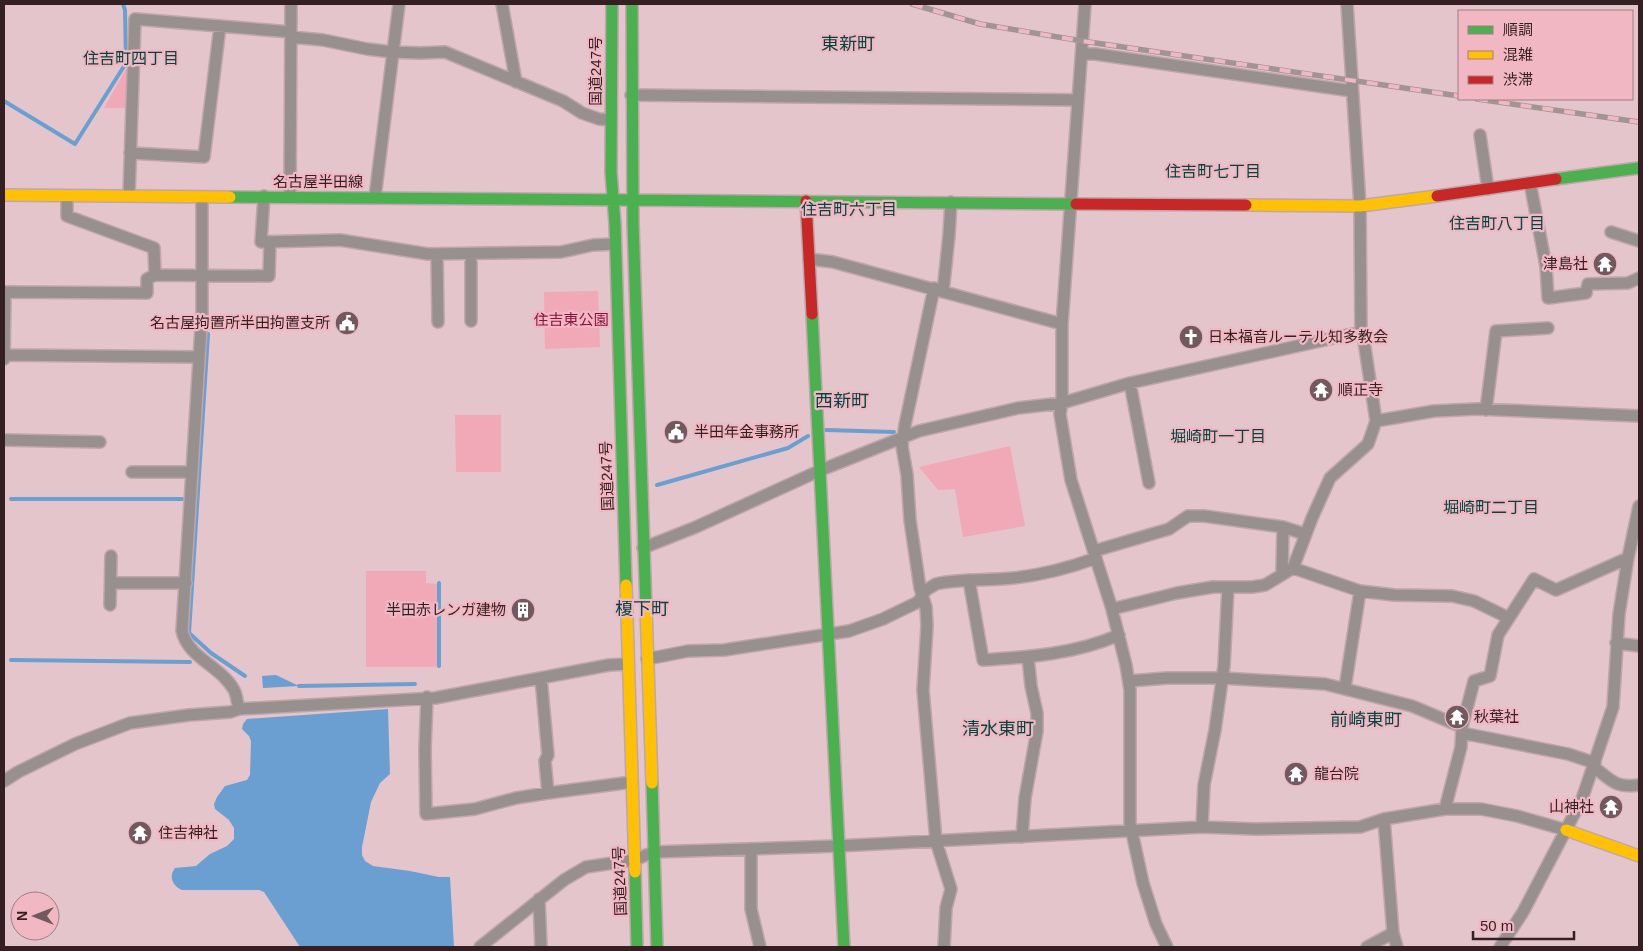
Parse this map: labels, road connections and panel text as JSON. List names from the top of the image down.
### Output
{
  "streets": {
    "main road": ["国道247号", "名古屋半田線"]
  },
  "crossings": [
    ["国道247号", "名古屋半田線"]
  ],
  "districts": [
    "東新町",
    "住吉町四丁目",
    "住吉町七丁目",
    "住吉町六丁目",
    "住吉町八丁目",
    "西新町",
    "堀崎町一丁目",
    "堀崎町二丁目",
    "榎下町",
    "前崎東町",
    "清水東町"
  ],
  "parks": ["住吉東公園"],
  "places": {
    "temple": [
      "津島社",
      "順正寺",
      "秋葉社",
      "龍台院",
      "山神社",
      "住吉神社"
    ],
    "public building": ["名古屋拘置所半田拘置支所", "半田年金事務所"],
    "church": ["日本福音ルーテル知多教会"],
    "building": ["半田赤レンガ建物"]
  },
  "legend": ["順調", "混雑", "渋滞"],
  "scale_bar": "50 m",
  "north": "left"
}
